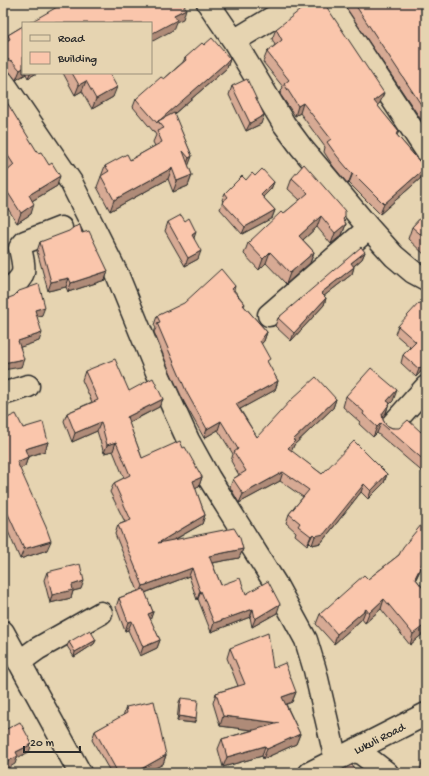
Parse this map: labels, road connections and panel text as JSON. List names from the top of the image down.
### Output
{
  "streets": {
    "street": ["Lukuli Road"]
  },
  "legend": ["Road", "Building"],
  "scale_bar": "20 m"
}
